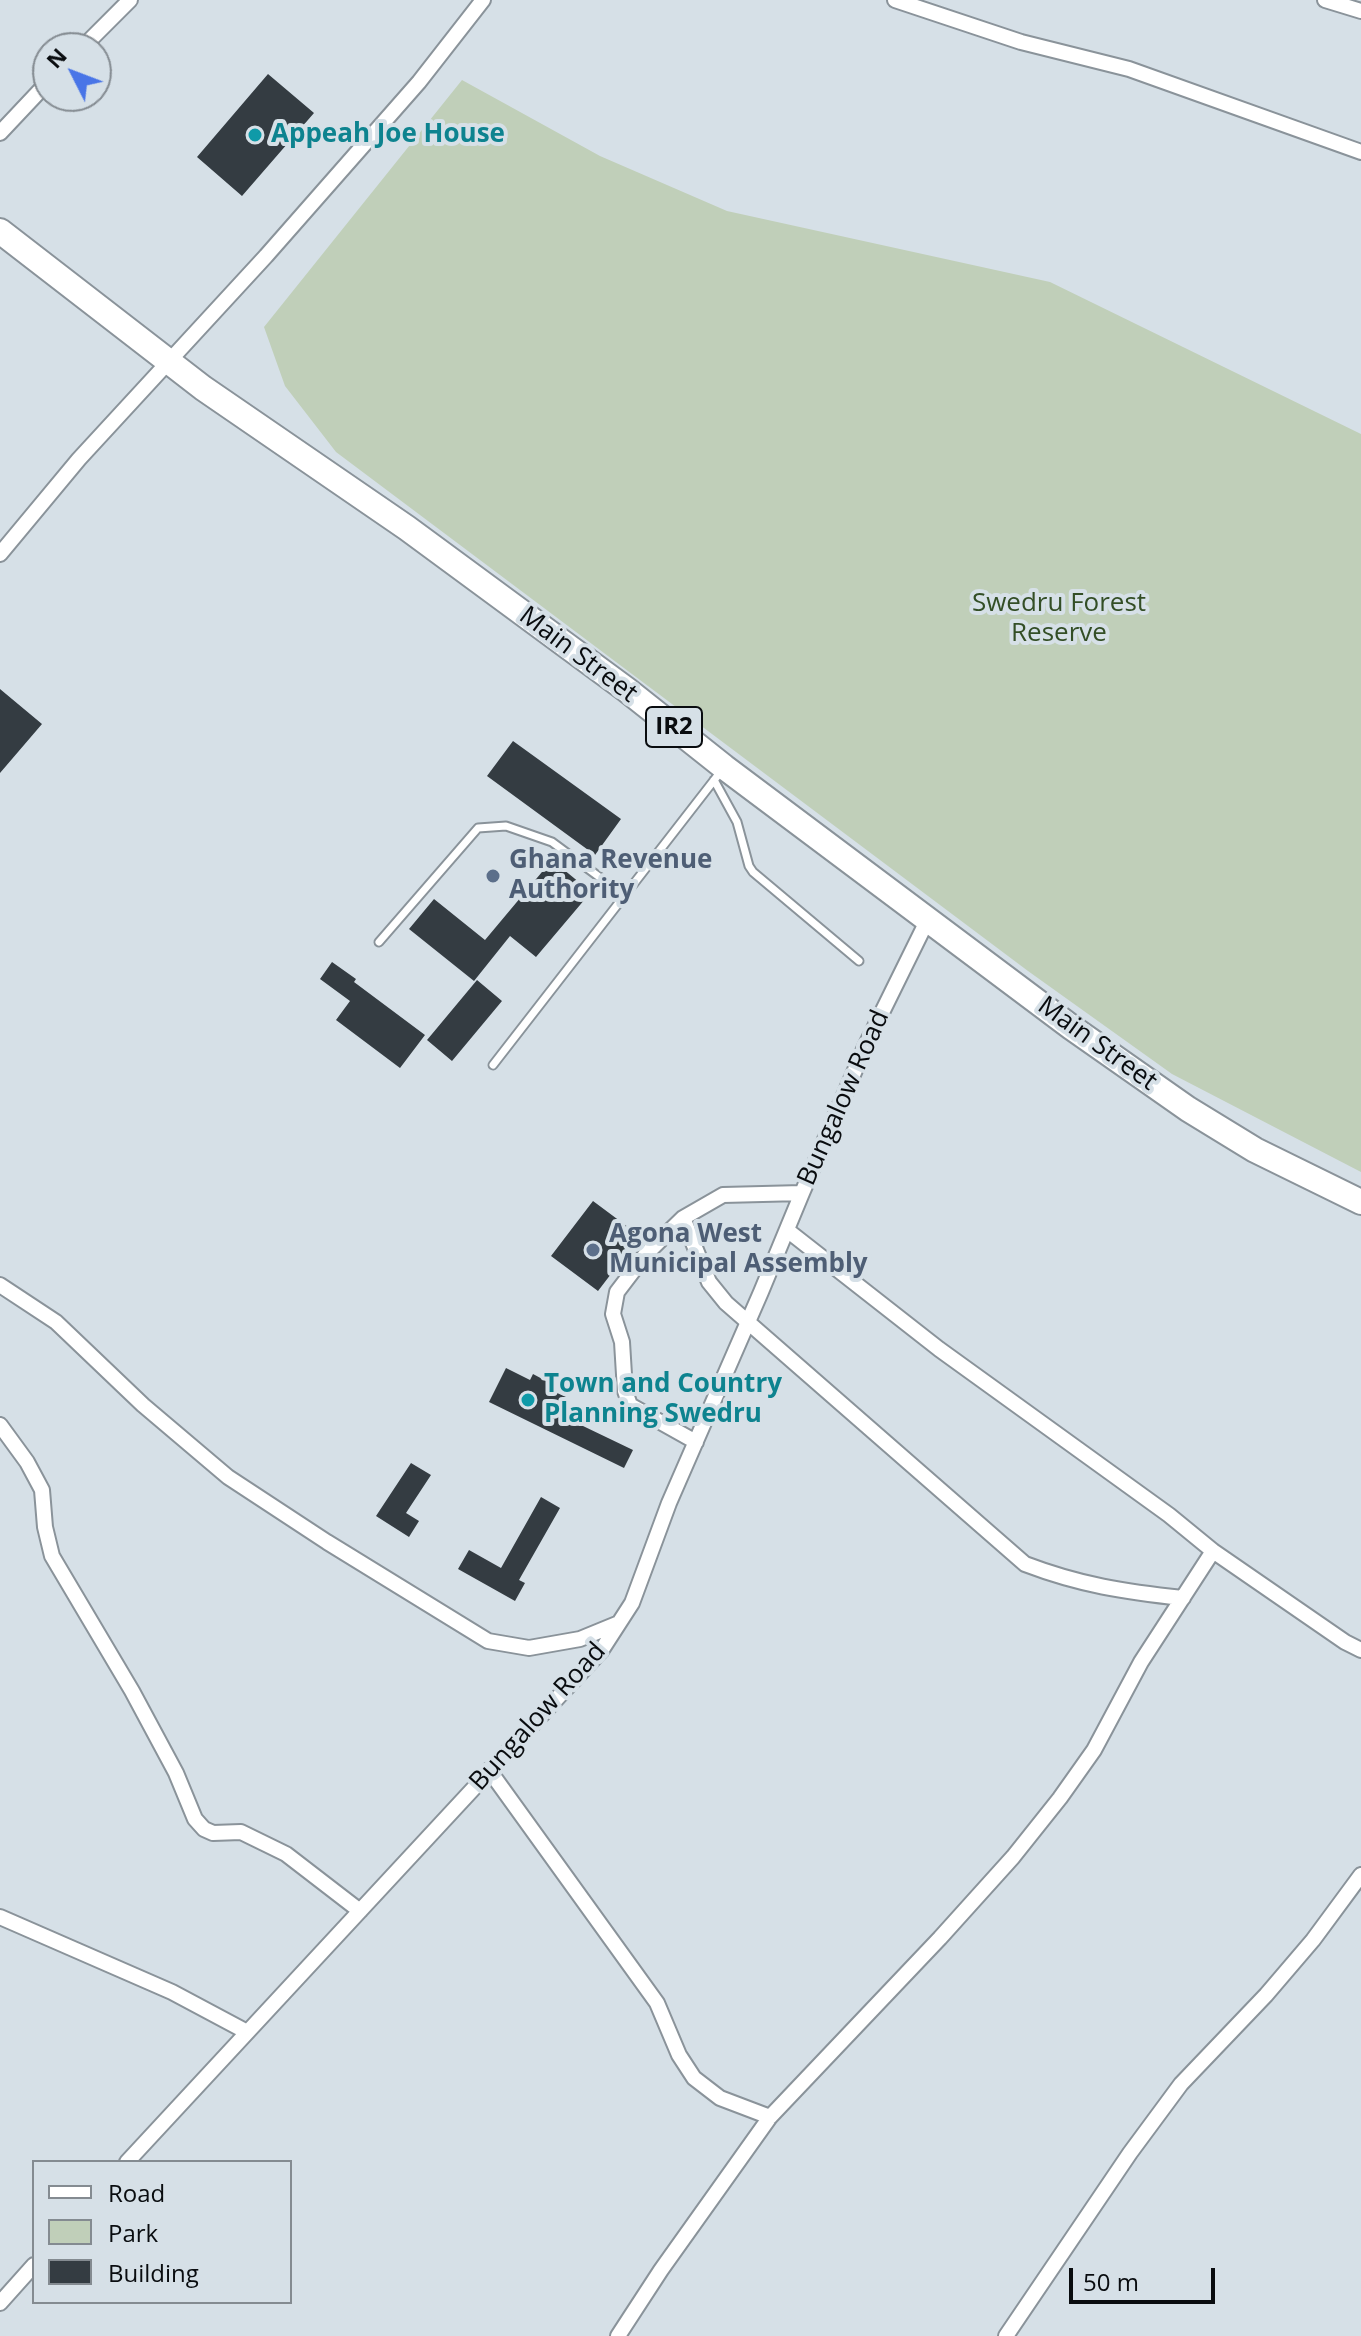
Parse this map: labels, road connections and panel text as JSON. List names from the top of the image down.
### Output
{
  "streets": {
    "main road": ["Main Street", "IR2"],
    "street": ["Bungalow Road"]
  },
  "crossings": [
    ["Main Street", "Bungalow Road"]
  ],
  "parks": ["Swedru Forest Reserve"],
  "places": [
    "Appeah Joe House",
    "Ghana Revenue Authority",
    "Agona West Municipal Assembly",
    "Town and Country Planning Swedru"
  ],
  "legend": ["Road", "Park", "Building"],
  "scale_bar": "50 m",
  "north": "top left"
}
